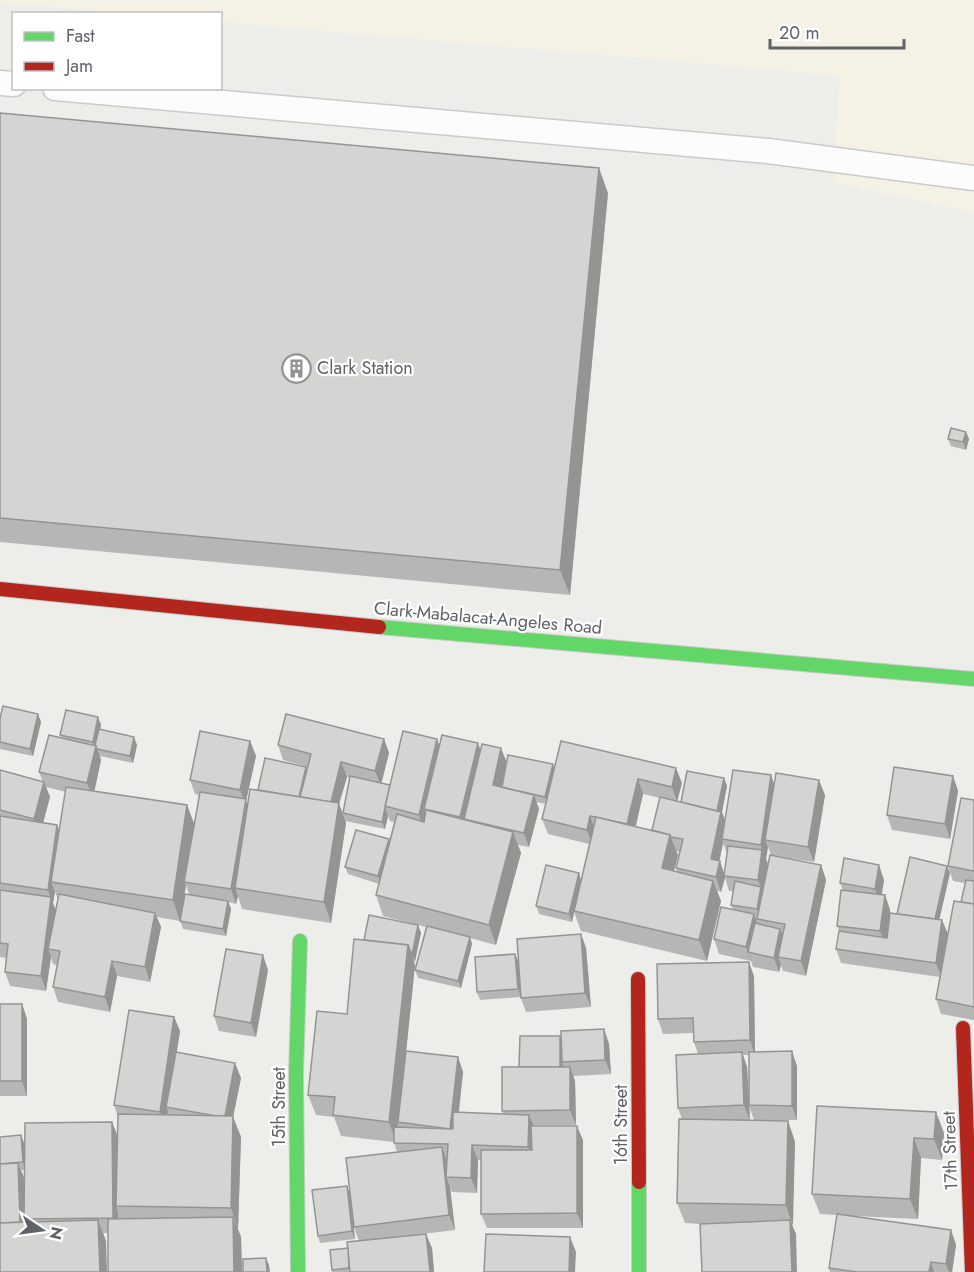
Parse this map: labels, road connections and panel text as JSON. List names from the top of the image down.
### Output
{
  "streets": {
    "main road": [
      "Clark-Mabalacat-Angeles Road",
      "15th Street",
      "16th Street",
      "17th Street"
    ]
  },
  "places": {
    "building": ["Clark Station"]
  },
  "legend": ["Fast", "Jam"],
  "scale_bar": "20 m",
  "north": "right"
}
